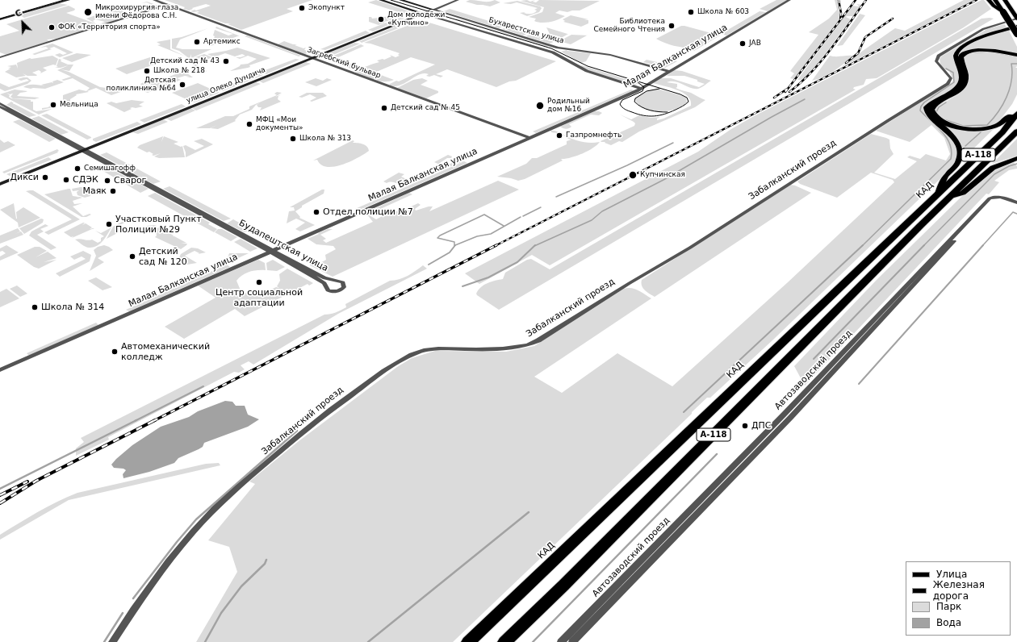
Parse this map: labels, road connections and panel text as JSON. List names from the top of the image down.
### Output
{
  "streets": {
    "highway": ["А-118", "КАД"],
    "street": [
      "Бухарестская улица",
      "Малая Балканская улица",
      "Загребский бульвар",
      "улица Олеко Дундича",
      "Забалканский проезд",
      "Будапештская улица",
      "Автозаводский проезд"
    ]
  },
  "crossings": [
    ["Бухарестская улица", "Малая Балканская улица"],
    ["Бухарестская улица", "улица Олеко Дундича"],
    ["Малая Балканская улица", "Загребский бульвар"],
    ["Малая Балканская улица", "Будапештская улица"],
    ["Загребский бульвар", "улица Олеко Дундича"],
    ["улица Олеко Дундича", "Будапештская улица"]
  ],
  "places": [
    "Экопункт",
    "Микрохирургия глаза имени Фёдорова С.Н.",
    "Школа № 603",
    "Дом молодёжи «Купчино»",
    "Библиотека Семейного Чтения",
    "ФОК «Территория спорта»",
    "Артемикс",
    "JAB",
    "Детский сад № 43",
    "Школа № 218",
    "Детская поликлиника №64",
    "Мельница",
    "Родильный дом №16",
    "Детский сад № 45",
    "МФЦ «Мои документы»",
    "Газпромнефть",
    "Школа № 313",
    "Семишагофф",
    "Купчинская",
    "Дикси",
    "СДЭК",
    "Сварог",
    "Маяк",
    "Отдел полиции №7",
    "Участковый Пункт Полиции №29",
    "Детский сад № 120",
    "Центр социальной адаптации",
    "Школа № 314",
    "Автомеханический колледж",
    "ДПС"
  ],
  "legend": [
    "Улица",
    "Железная дорога",
    "Парк",
    "Вода"
  ],
  "north": "top left"
}
